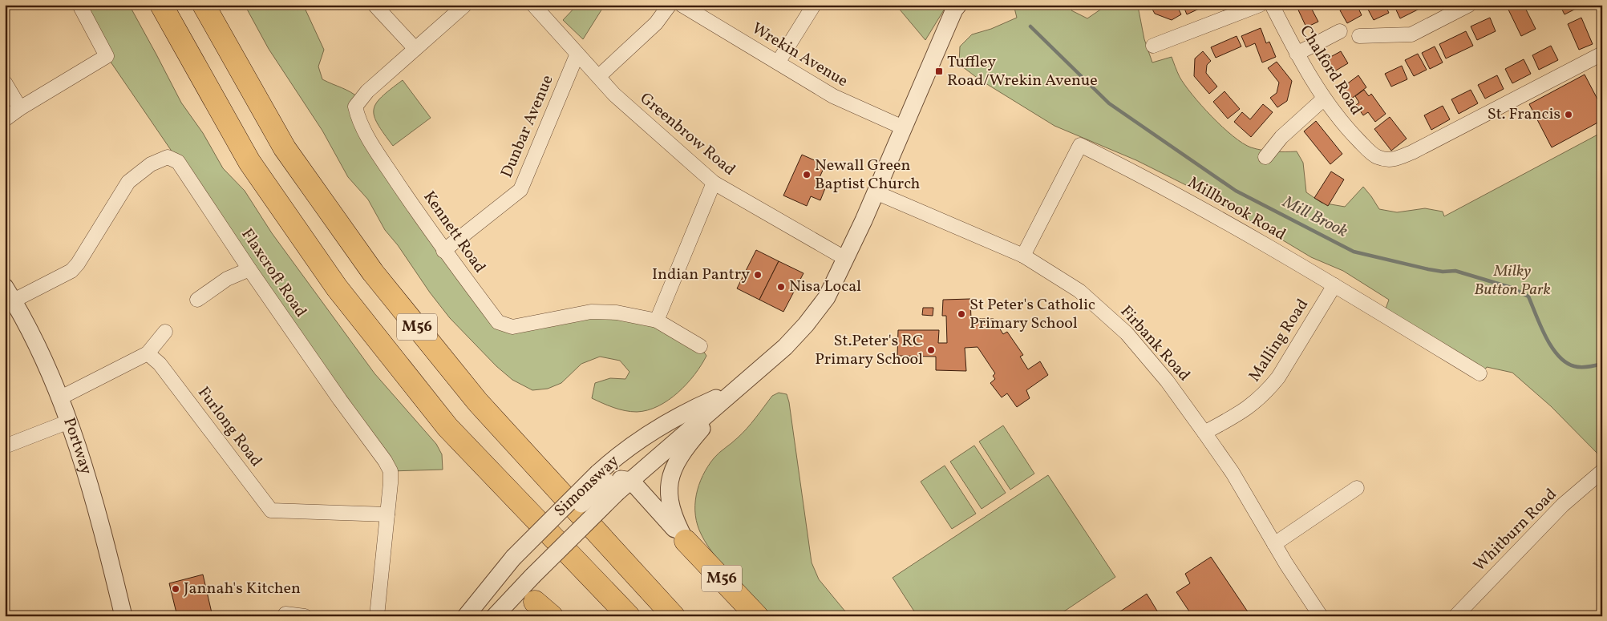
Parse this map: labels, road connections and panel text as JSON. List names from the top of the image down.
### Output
{
  "streets": {
    "highway": ["M56"],
    "street": [
      "Wrekin Avenue",
      "Chalford Road",
      "Dunbar Avenue",
      "Greenbrow Road",
      "Millbrook Road",
      "Kennett Road",
      "Flaxcroft Road",
      "Malling Road",
      "Firbank Road",
      "Furlong Road",
      "Portway",
      "Simonsway",
      "Whitburn Road"
    ]
  },
  "crossings": [
    ["Wrekin Avenue", "Simonsway"],
    ["Dunbar Avenue", "Greenbrow Road"],
    ["Dunbar Avenue", "Kennett Road"],
    ["Greenbrow Road", "Simonsway"],
    ["Millbrook Road", "Malling Road"],
    ["Millbrook Road", "Firbank Road"],
    ["Flaxcroft Road", "Furlong Road"],
    ["Flaxcroft Road", "Portway"],
    ["Malling Road", "Firbank Road"],
    ["Firbank Road", "Simonsway"]
  ],
  "water": ["Mill Brook"],
  "parks": ["Milky Button Park"],
  "places": {
    "transit": ["Tuffley Road/Wrekin Avenue"],
    "other": [
      "St. Francis",
      "Newall Green Baptist Church",
      "Indian Pantry",
      "Nisa Local",
      "St Peter's Catholic Primary School",
      "St.Peter's RC Primary School",
      "Jannah's Kitchen"
    ]
  }
}
